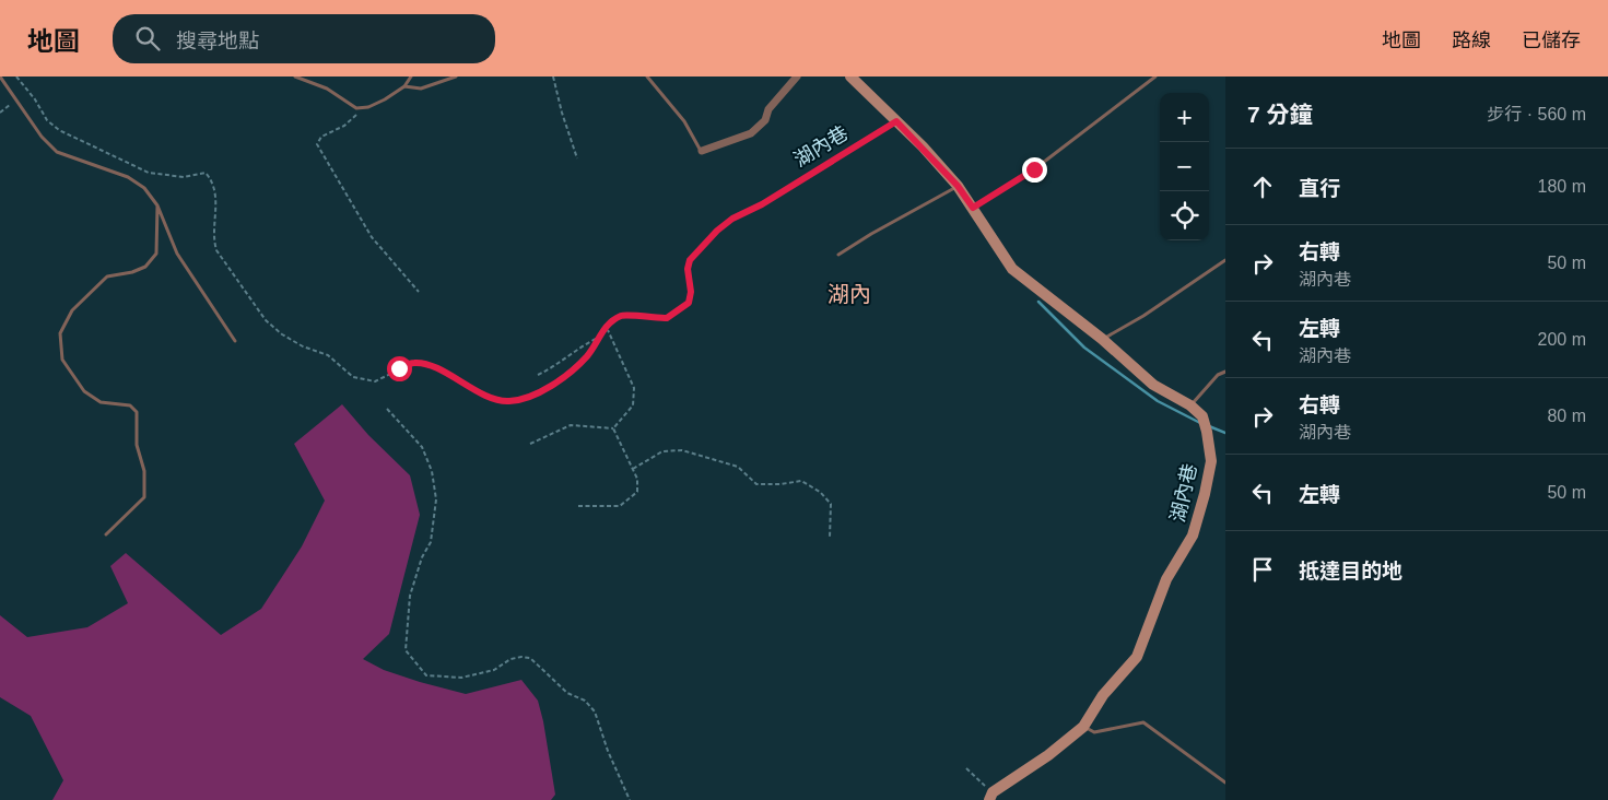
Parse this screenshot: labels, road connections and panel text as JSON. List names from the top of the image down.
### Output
{
  "streets": {
    "street": ["湖內巷"]
  },
  "districts": ["湖內"],
  "page": {
    "header": "地圖",
    "search": "搜尋地點",
    "nav": ["地圖", "路線", "已儲存"],
    "heading": ["7 分鐘", "步行 · 560 m"],
    "map_buttons": ["+", "−"],
    "list": [
      ["直行", "180 m"],
      ["右轉", "湖內巷", "50 m"],
      ["左轉", "湖內巷", "200 m"],
      ["右轉", "湖內巷", "80 m"],
      ["左轉", "50 m"],
      "抵達目的地"
    ]
  }
}
